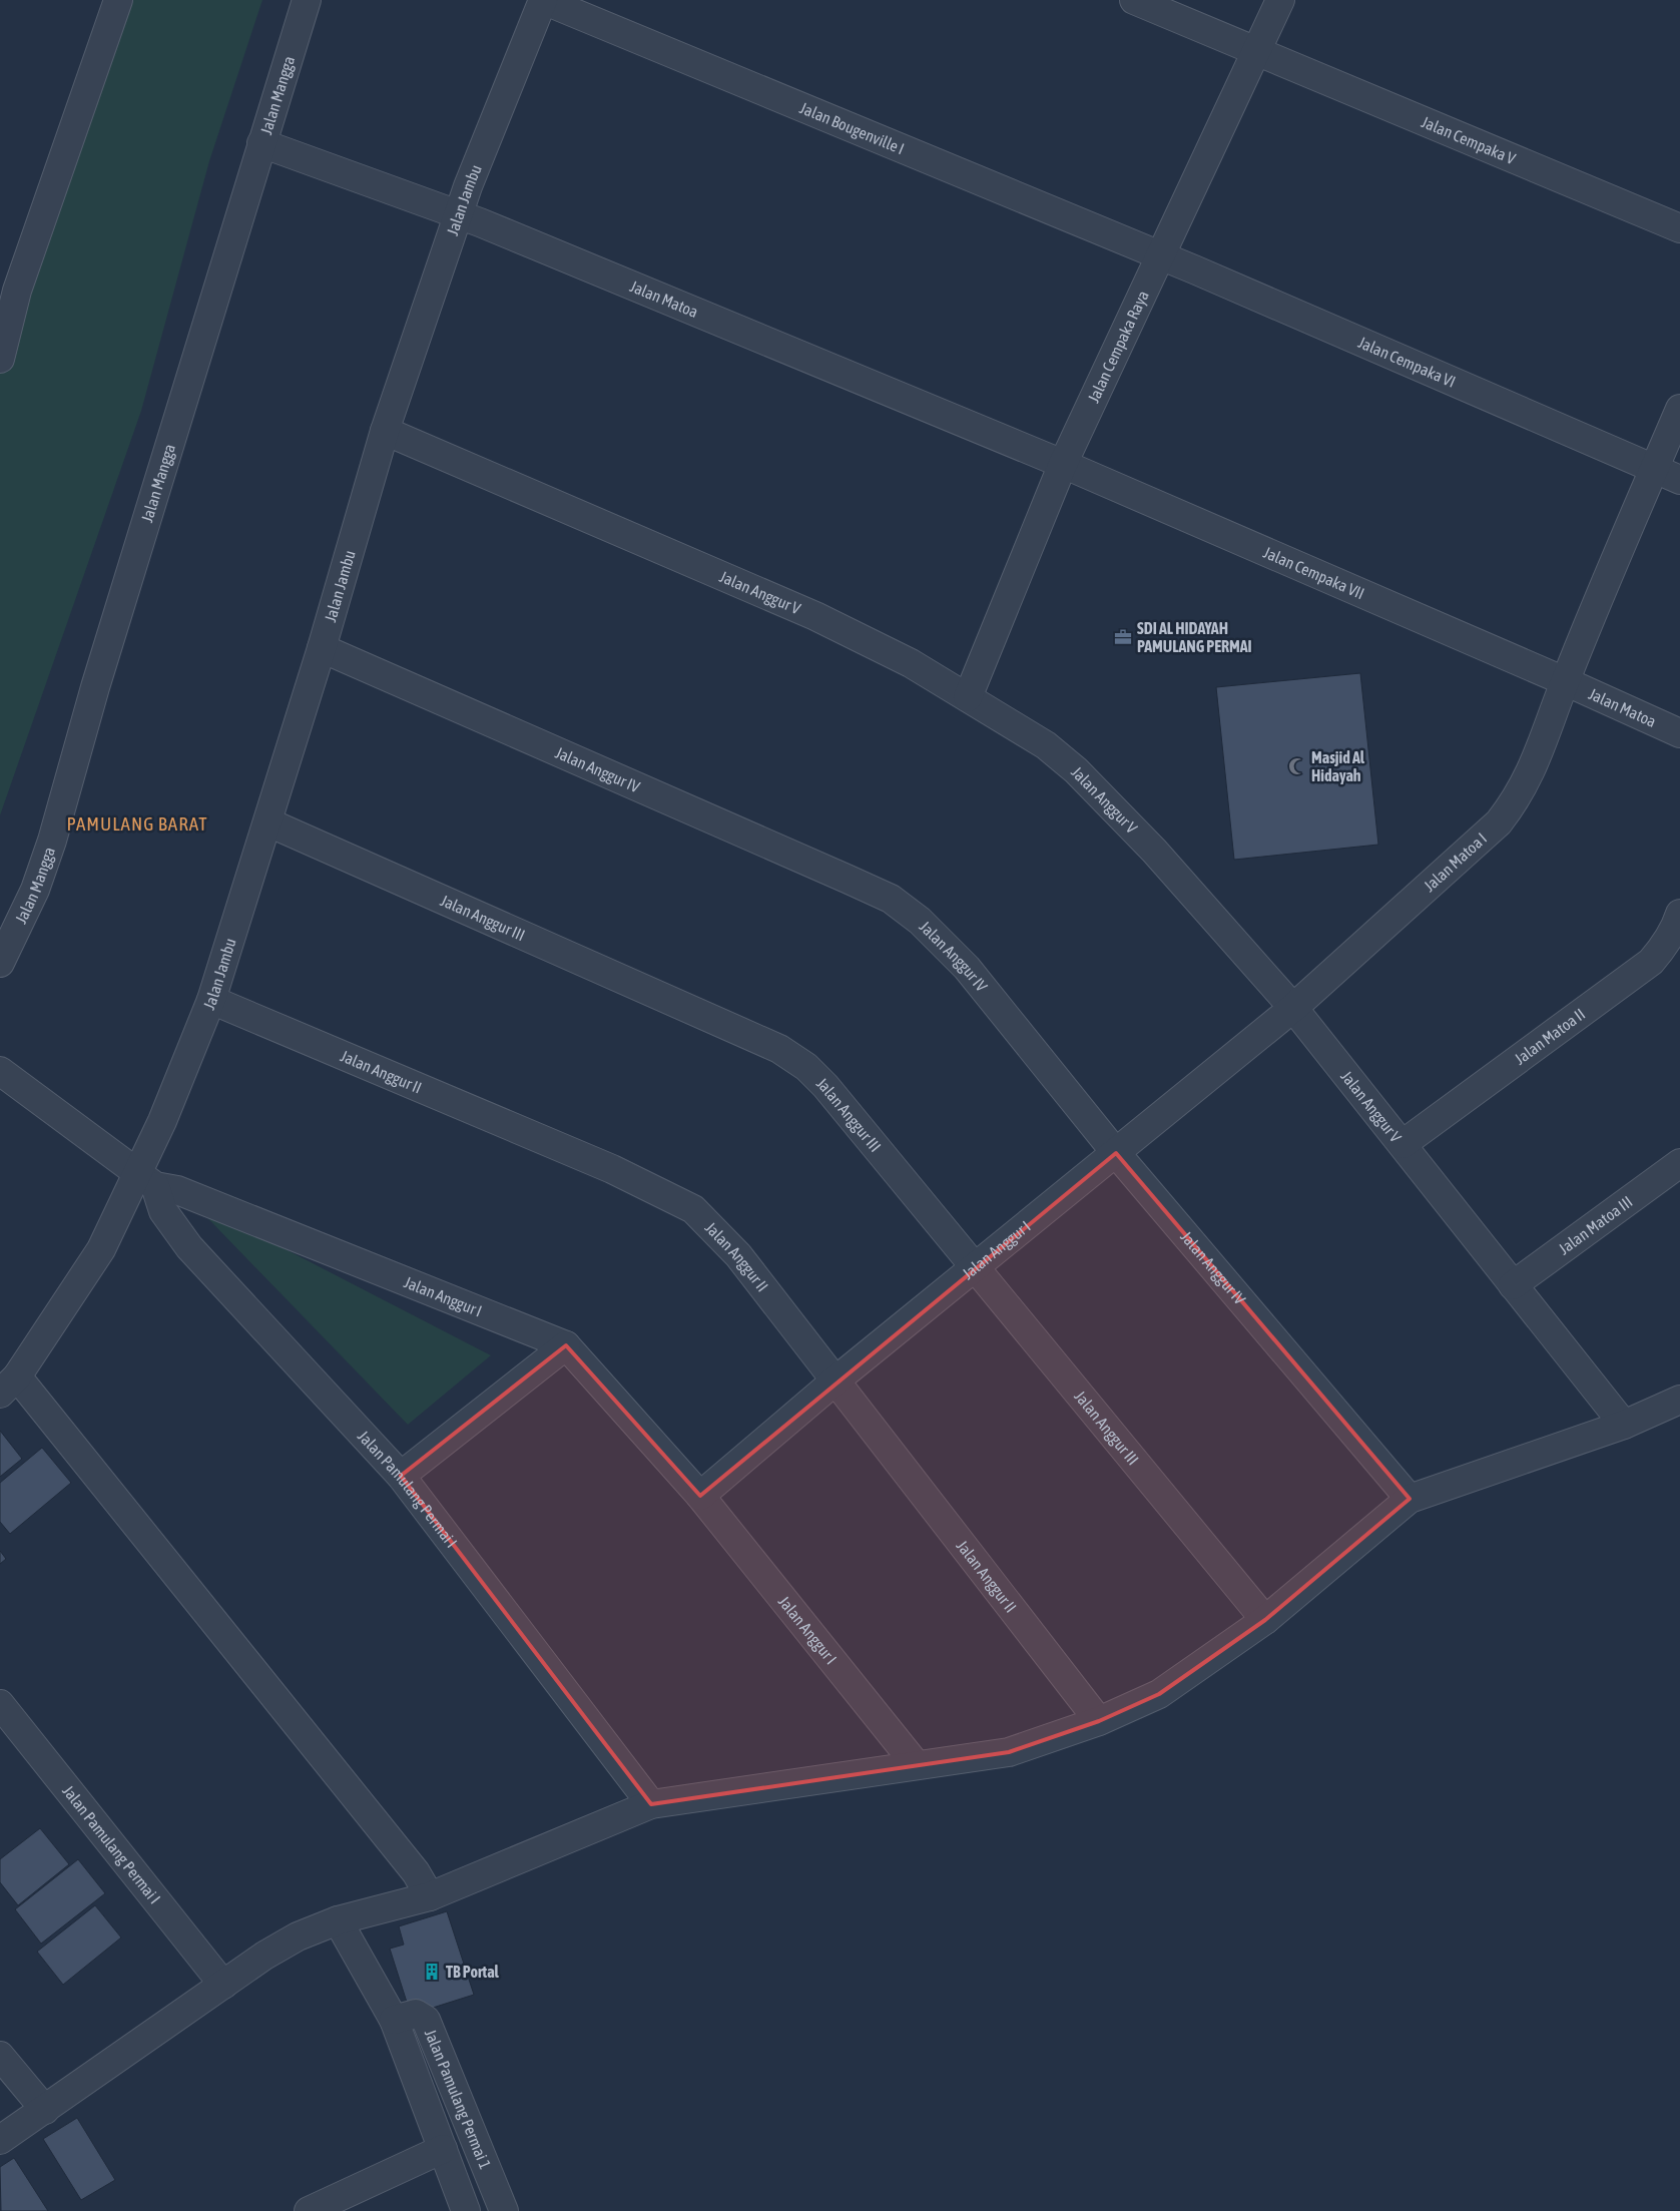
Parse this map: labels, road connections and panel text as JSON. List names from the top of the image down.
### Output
{
  "streets": {
    "street": [
      "Jalan Mangga",
      "Jalan Bougenville I",
      "Jalan Cempaka V",
      "Jalan Jambu",
      "Jalan Matoa",
      "Jalan Cempaka Raya",
      "Jalan Cempaka VI",
      "Jalan Cempaka VII",
      "Jalan Anggur V",
      "Jalan Anggur IV",
      "Jalan Matoa I",
      "Jalan Anggur III",
      "Jalan Matoa II",
      "Jalan Anggur II",
      "Jalan Matoa III",
      "Jalan Anggur I",
      "Jalan Pamulang Permai I",
      "Jalan Pamulang Permai 1"
    ]
  },
  "crossings": [
    ["Jalan Mangga", "Jalan Matoa"],
    ["Jalan Bougenville I", "Jalan Jambu"],
    ["Jalan Bougenville I", "Jalan Cempaka Raya"],
    ["Jalan Bougenville I", "Jalan Cempaka VI"],
    ["Jalan Cempaka V", "Jalan Cempaka Raya"],
    ["Jalan Jambu", "Jalan Matoa"],
    ["Jalan Jambu", "Jalan Anggur V"],
    ["Jalan Jambu", "Jalan Anggur IV"],
    ["Jalan Jambu", "Jalan Anggur III"],
    ["Jalan Jambu", "Jalan Anggur II"],
    ["Jalan Jambu", "Jalan Anggur I"],
    ["Jalan Jambu", "Jalan Pamulang Permai I"],
    ["Jalan Matoa", "Jalan Cempaka Raya"],
    ["Jalan Matoa", "Jalan Cempaka VII"],
    ["Jalan Matoa", "Jalan Matoa I"],
    ["Jalan Cempaka Raya", "Jalan Cempaka VI"],
    ["Jalan Cempaka Raya", "Jalan Cempaka VII"],
    ["Jalan Cempaka Raya", "Jalan Anggur V"],
    ["Jalan Cempaka VI", "Jalan Matoa I"],
    ["Jalan Cempaka VII", "Jalan Matoa I"],
    ["Jalan Anggur V", "Jalan Matoa I"],
    ["Jalan Anggur V", "Jalan Matoa II"],
    ["Jalan Anggur V", "Jalan Matoa III"],
    ["Jalan Anggur V", "Jalan Anggur I"],
    ["Jalan Anggur IV", "Jalan Anggur I"],
    ["Jalan Matoa I", "Jalan Anggur I"],
    ["Jalan Anggur III", "Jalan Anggur I"],
    ["Jalan Anggur II", "Jalan Anggur I"],
    ["Jalan Anggur I", "Jalan Pamulang Permai I"]
  ],
  "districts": ["PAMULANG BARAT"],
  "places": {
    "office": ["SDI AL HIDAYAH PAMULANG PERMAI"],
    "mosque": ["Masjid Al Hidayah"],
    "building": ["TB Portal"]
  }
}
